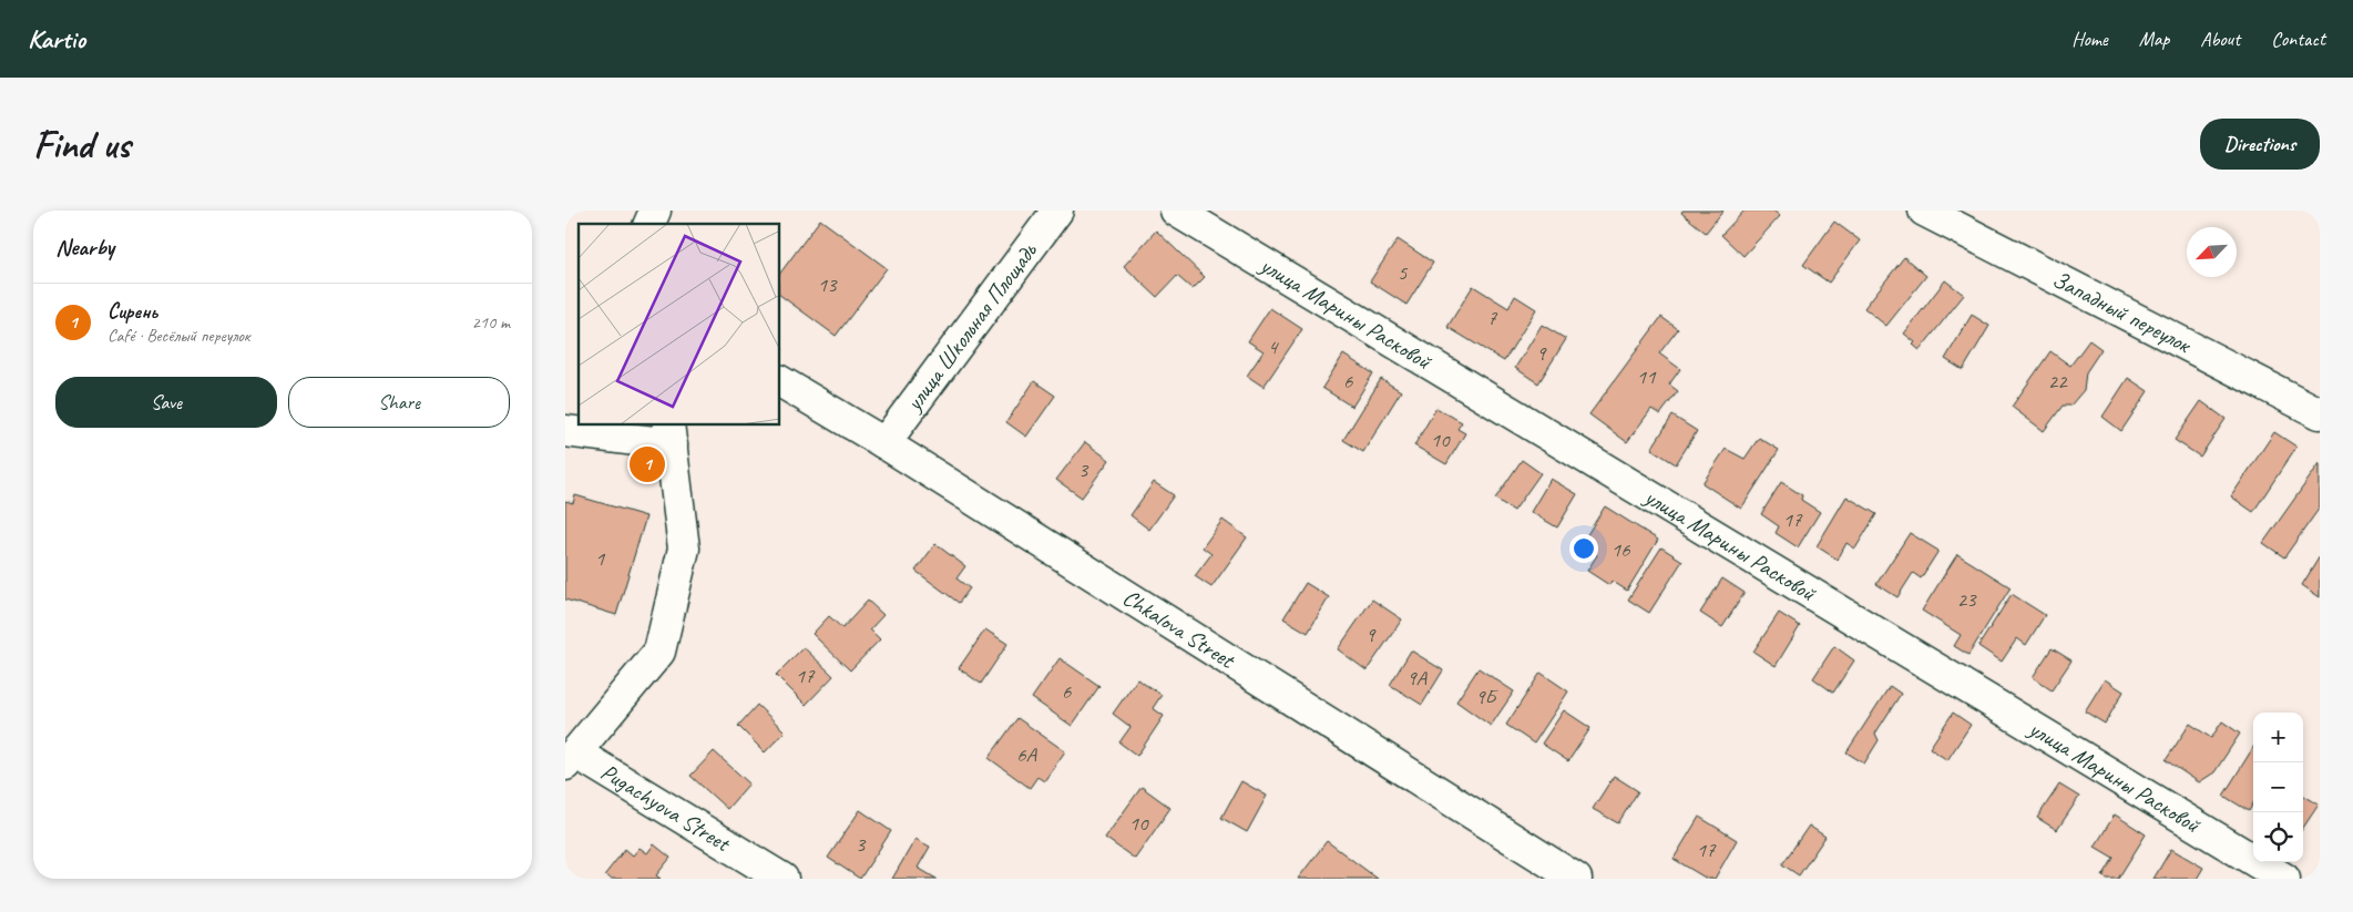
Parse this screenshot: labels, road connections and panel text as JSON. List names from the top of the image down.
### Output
{
  "streets": {
    "street": [
      "Западный переулок",
      "улица Марины Расковой",
      "улица Школьная Площадь",
      "Chkalova Street",
      "Pugachyova Street"
    ]
  },
  "crossings": [
    ["улица Школьная Площадь", "Chkalova Street"]
  ],
  "house_numbers": [
    "5",
    "13",
    "7",
    "4",
    "9",
    "11",
    "6",
    "22",
    "10",
    "3",
    "17",
    "16",
    "1",
    "23",
    "9",
    "17",
    "9А",
    "6",
    "9Б",
    "6А",
    "10",
    "3",
    "17"
  ],
  "north": "bottom left",
  "page": {
    "header": "Kartio",
    "nav": [
      "Home",
      "Map",
      "About",
      "Contact"
    ],
    "buttons": [
      "Directions",
      ["Save", "Share"]
    ],
    "title": "Find us",
    "heading": "Nearby",
    "list": [
      {
        "mark": "1",
        "name": "Сирень",
        "note": "Café · Весёлый переулок",
        "value": "210 m"
      }
    ],
    "pins": "1",
    "map_buttons": ["+", "−"]
  }
}
